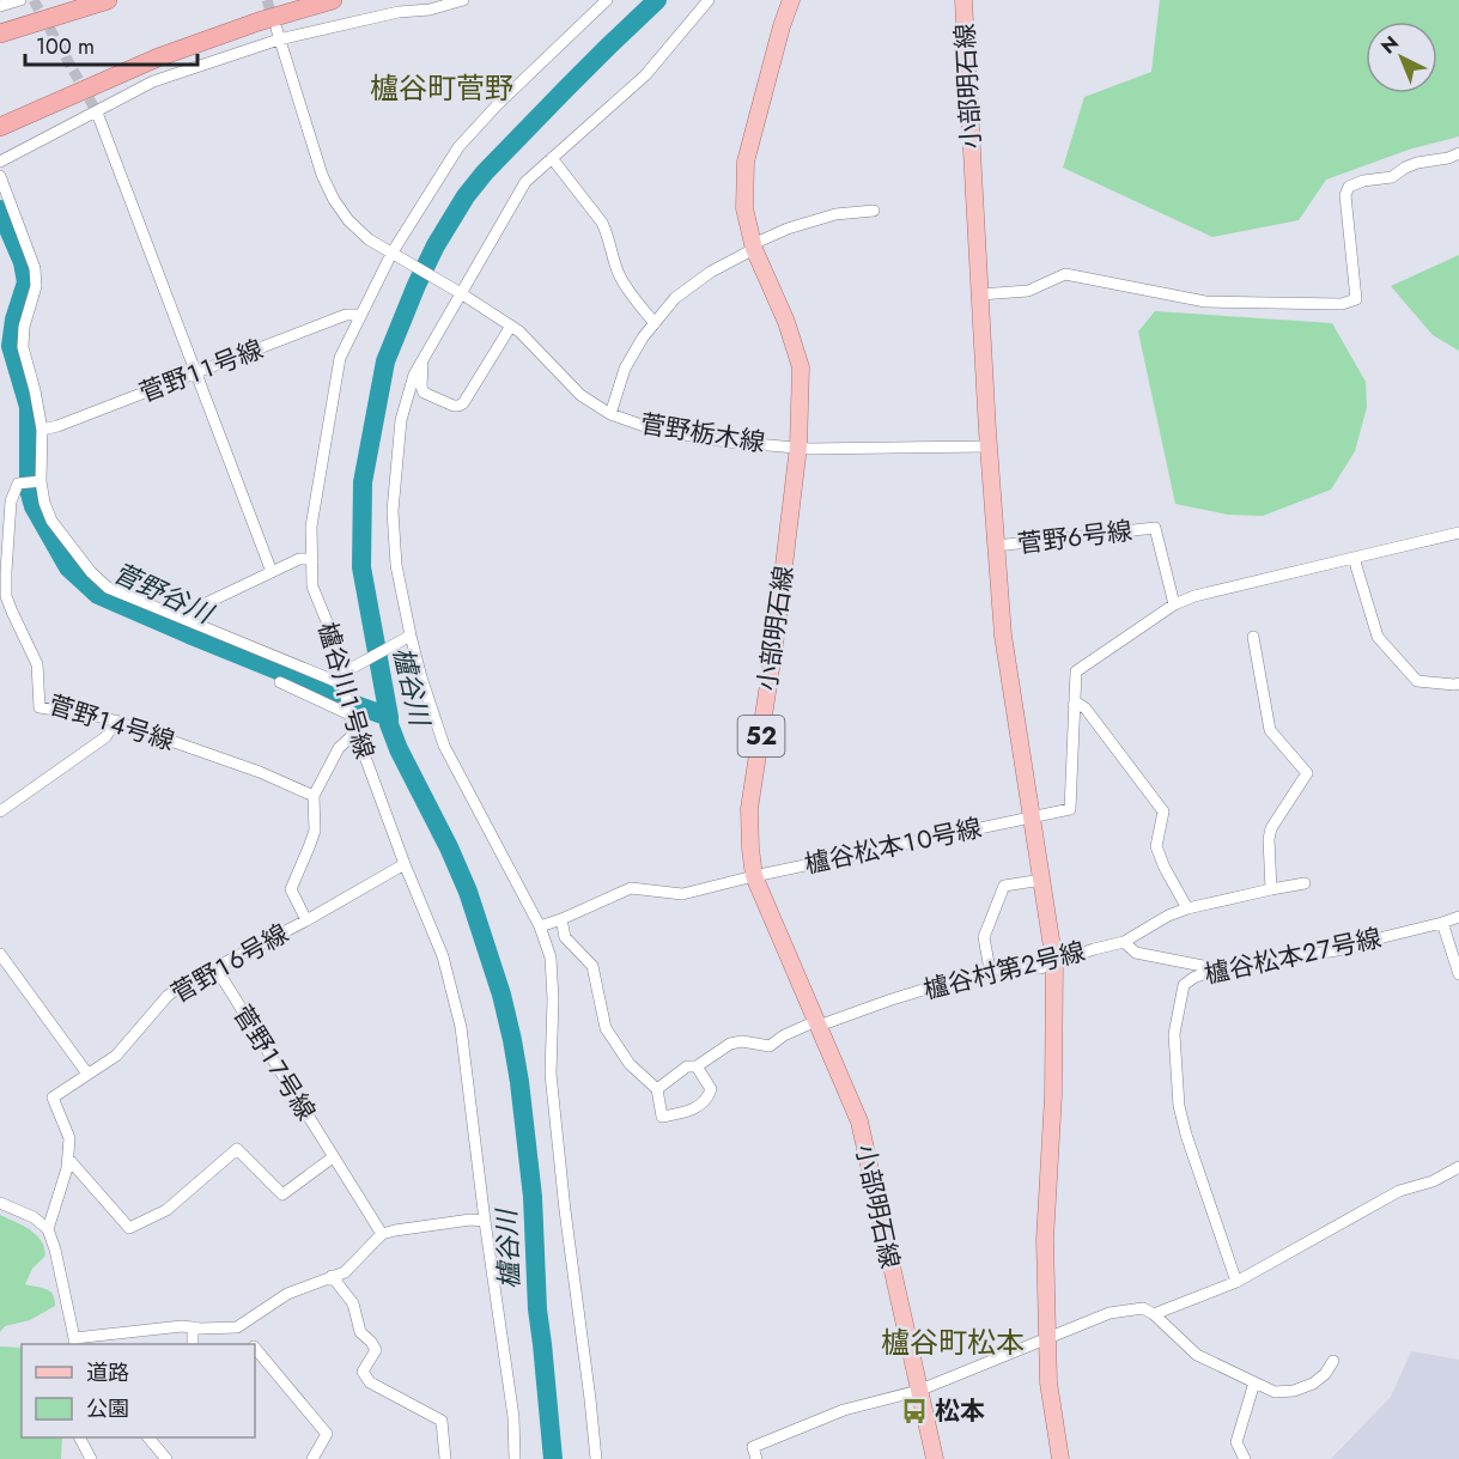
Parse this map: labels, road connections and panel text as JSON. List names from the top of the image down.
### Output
{
  "streets": {
    "main road": ["小部明石線", "52"],
    "street": [
      "菅野１１号線",
      "菅野栃木線",
      "菅野６号線",
      "櫨谷川１号線",
      "菅野１４号線",
      "櫨谷松本１０号線",
      "櫨谷松本２７号線",
      "菅野１６号線",
      "櫨谷村第２号線",
      "菅野１７号線"
    ]
  },
  "crossings": [
    ["小部明石線", "菅野栃木線"],
    ["小部明石線", "菅野６号線"],
    ["小部明石線", "櫨谷松本１０号線"],
    ["小部明石線", "櫨谷村第２号線"],
    ["菅野１１号線", "櫨谷川１号線"],
    ["菅野栃木線", "櫨谷川１号線"],
    ["櫨谷川１号線", "菅野１６号線"],
    ["菅野１６号線", "菅野１７号線"]
  ],
  "districts": ["櫨谷町菅野", "櫨谷町松本"],
  "water": ["菅野谷川", "櫨谷川"],
  "places": {
    "bus stop": ["松本"]
  },
  "legend": ["道路", "公園"],
  "scale_bar": "100 m",
  "north": "top left"
}
